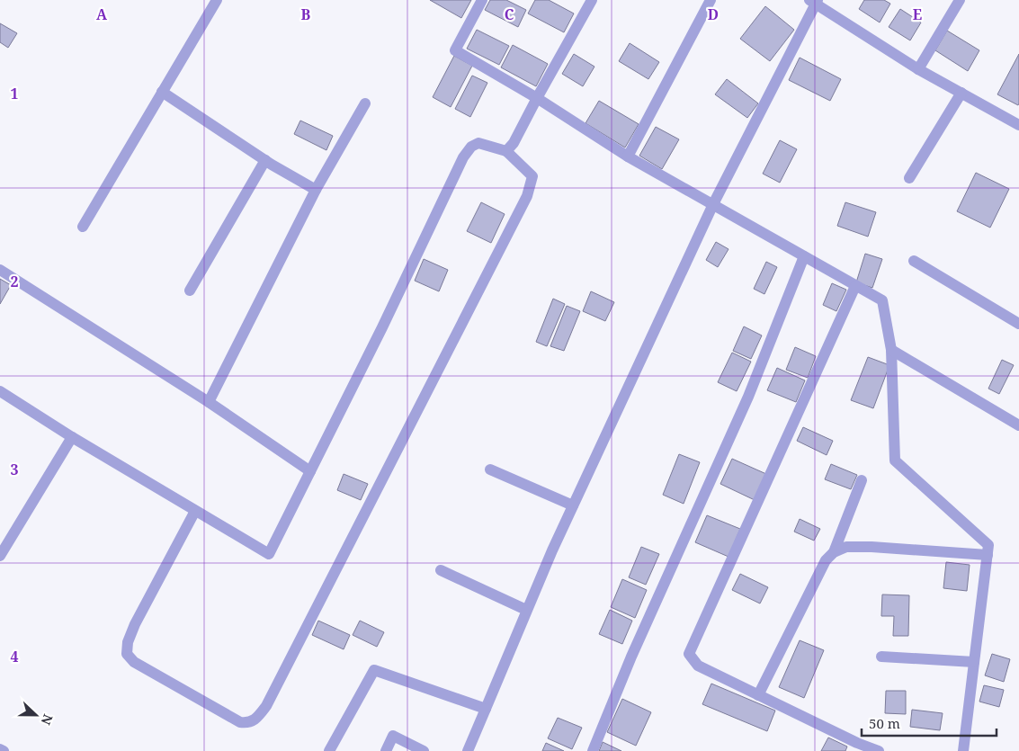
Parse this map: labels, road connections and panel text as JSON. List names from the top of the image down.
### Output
{
  "scale_bar": "50 m",
  "north": "right",
  "grid": {
    "columns": [
      "A",
      "B",
      "C",
      "D",
      "E"
    ],
    "rows": [
      "1",
      "2",
      "3",
      "4"
    ]
  }
}
